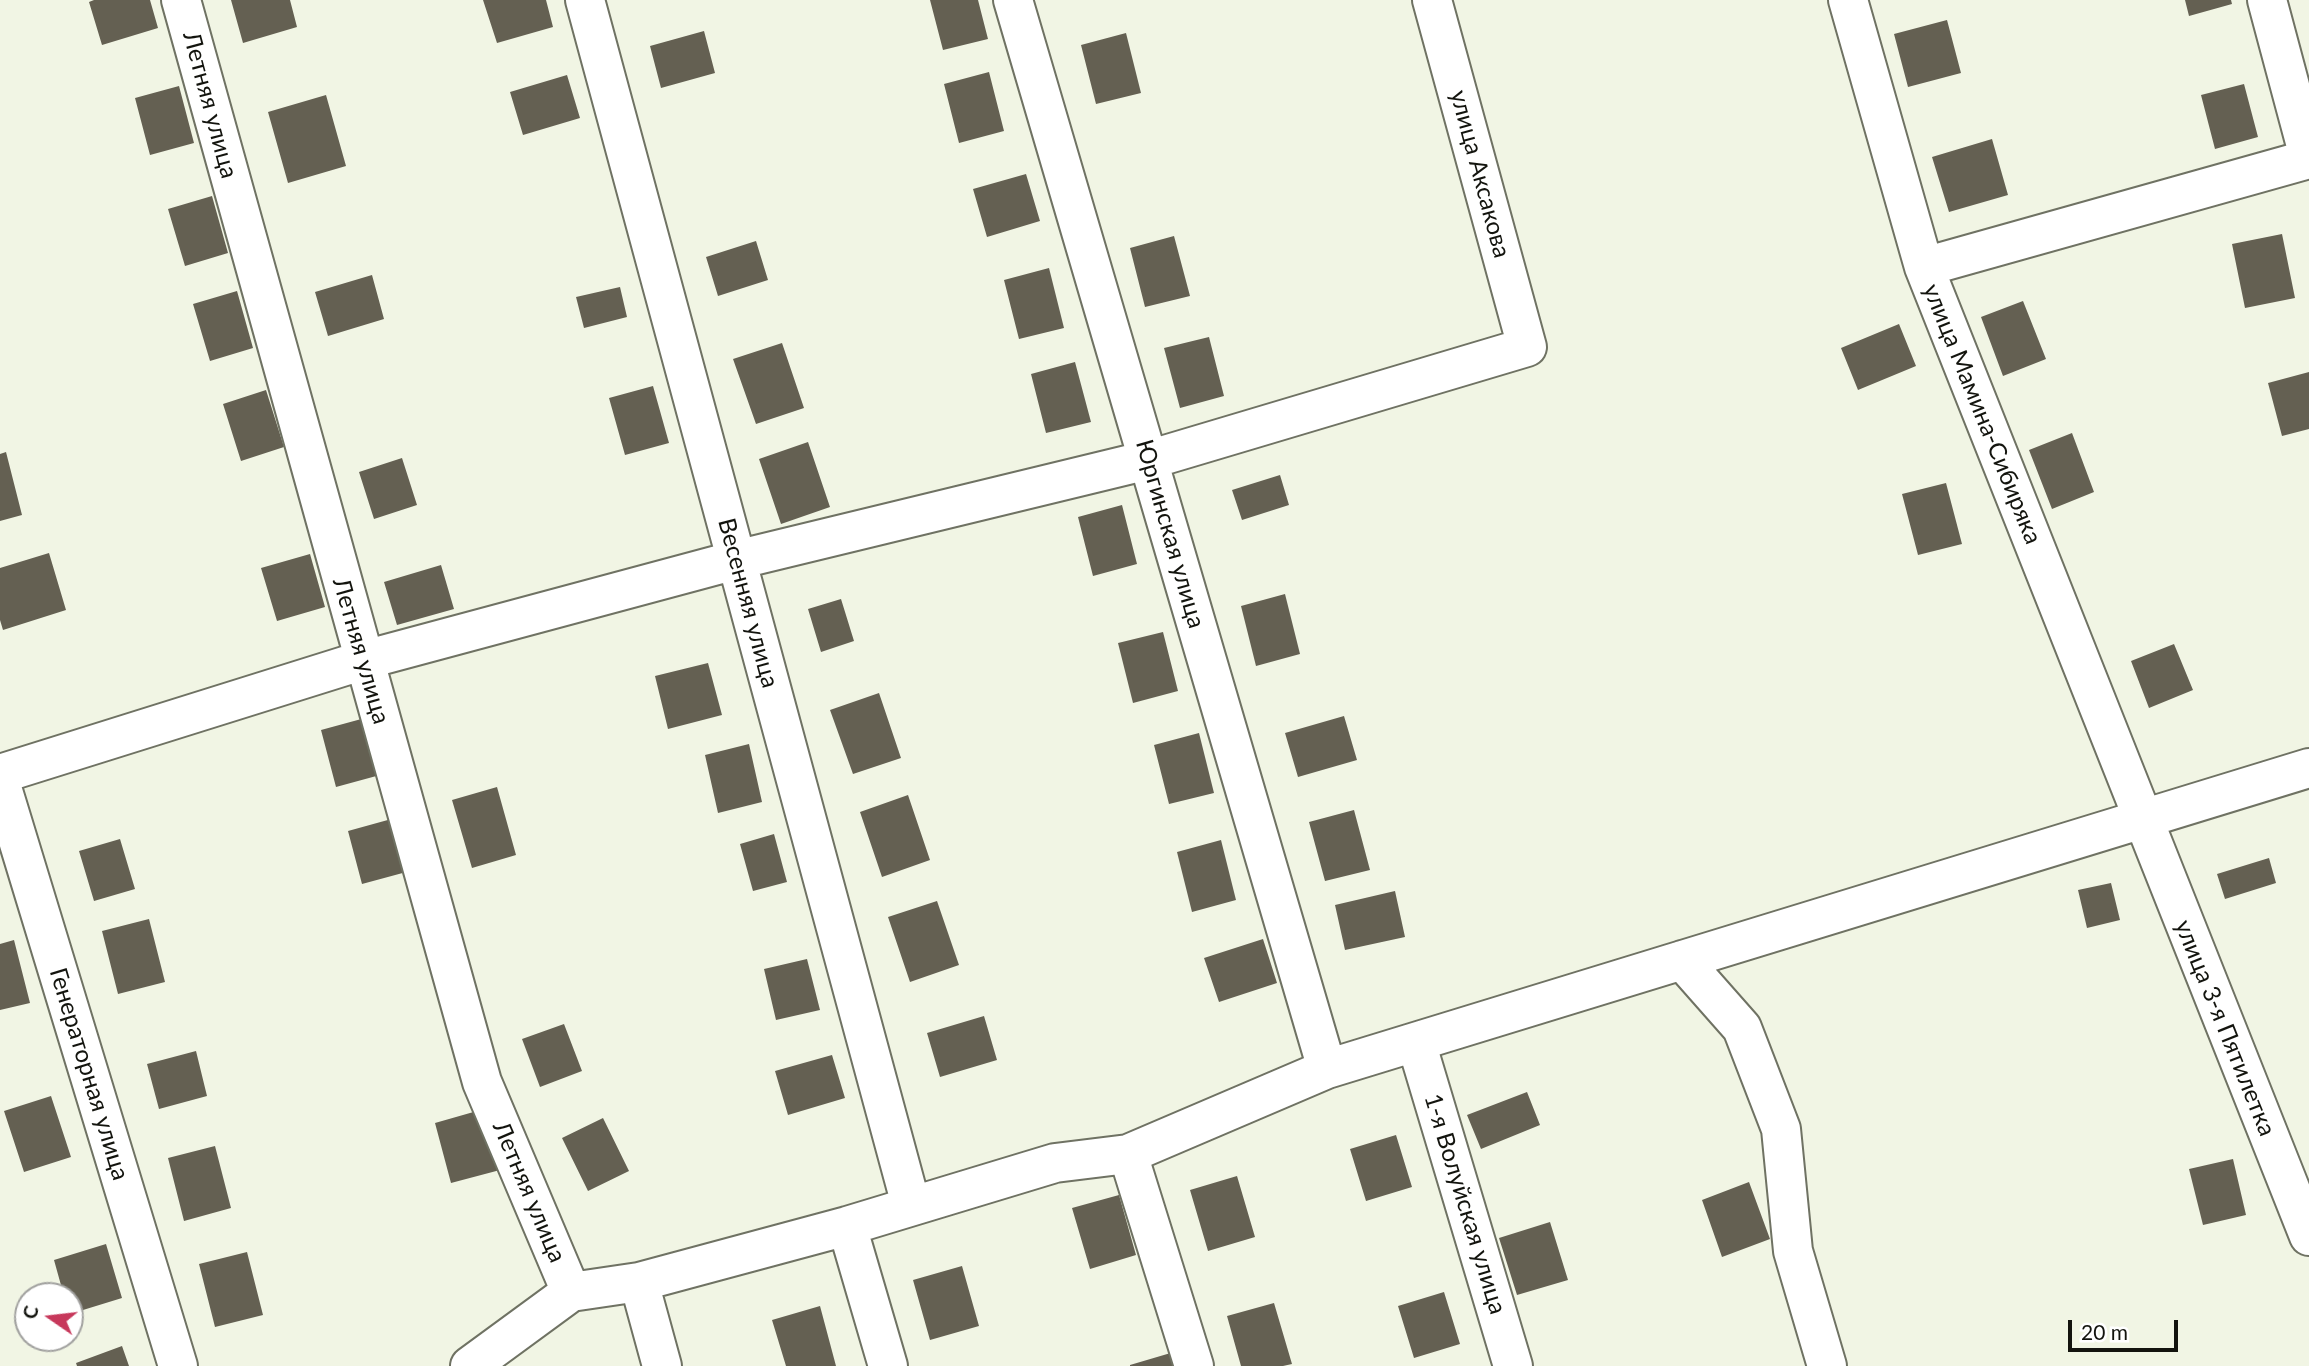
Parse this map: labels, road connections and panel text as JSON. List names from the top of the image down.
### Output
{
  "streets": {
    "street": [
      "Летняя улица",
      "улица Аксакова",
      "улица Мамина-Сибиряка",
      "Юргинская улица",
      "Весенняя улица",
      "улица 3-я Пятилетка",
      "Генераторная улица",
      "1-я Волуйская улица"
    ]
  },
  "crossings": [
    ["улица Аксакова", "Юргинская улица"],
    ["улица Мамина-Сибиряка", "улица 3-я Пятилетка"]
  ],
  "scale_bar": "20 m",
  "north": "left"
}
